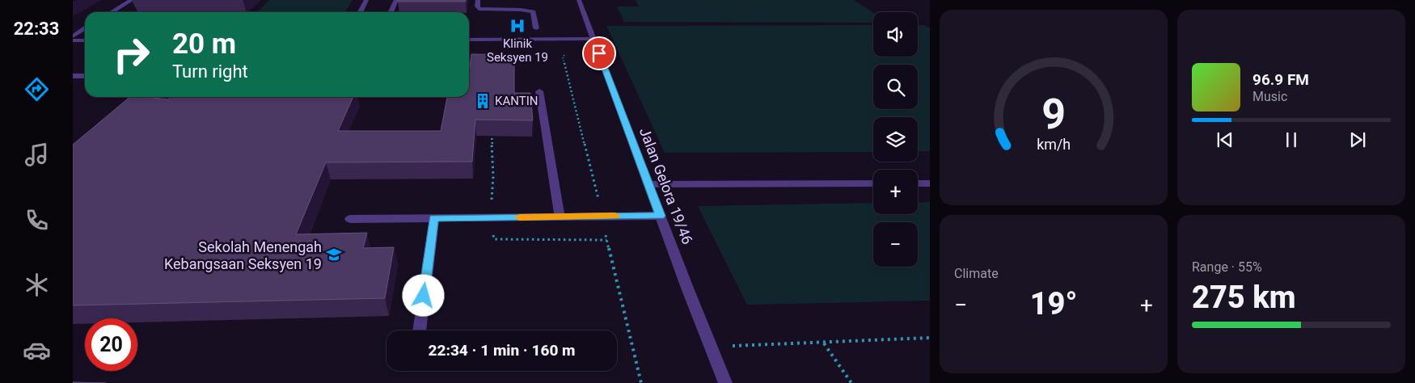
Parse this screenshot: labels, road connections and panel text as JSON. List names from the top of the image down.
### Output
{
  "streets": {
    "street": ["Jalan Gelora 19/46"]
  },
  "places": {
    "hospital": ["Klinik Seksyen 19"],
    "building": ["KANTIN"],
    "school or university": ["Sekolah Menengah Kebangsaan Seksyen 19"]
  },
  "page": {
    "tabs": "22:33",
    "map_buttons": ["+", "−"],
    "turn": ["20 m", "Turn right"],
    "song": ["96.9 FM", "Music"],
    "tile": [
      "Climate",
      ["Range · 55%", "275 km"]
    ],
    "heat": ["−", "19°", "+"],
    "limit": "20",
    "trip": "22:34 · 1 min · 160 m",
    "gauge": ["9", "km/h"]
  }
}
